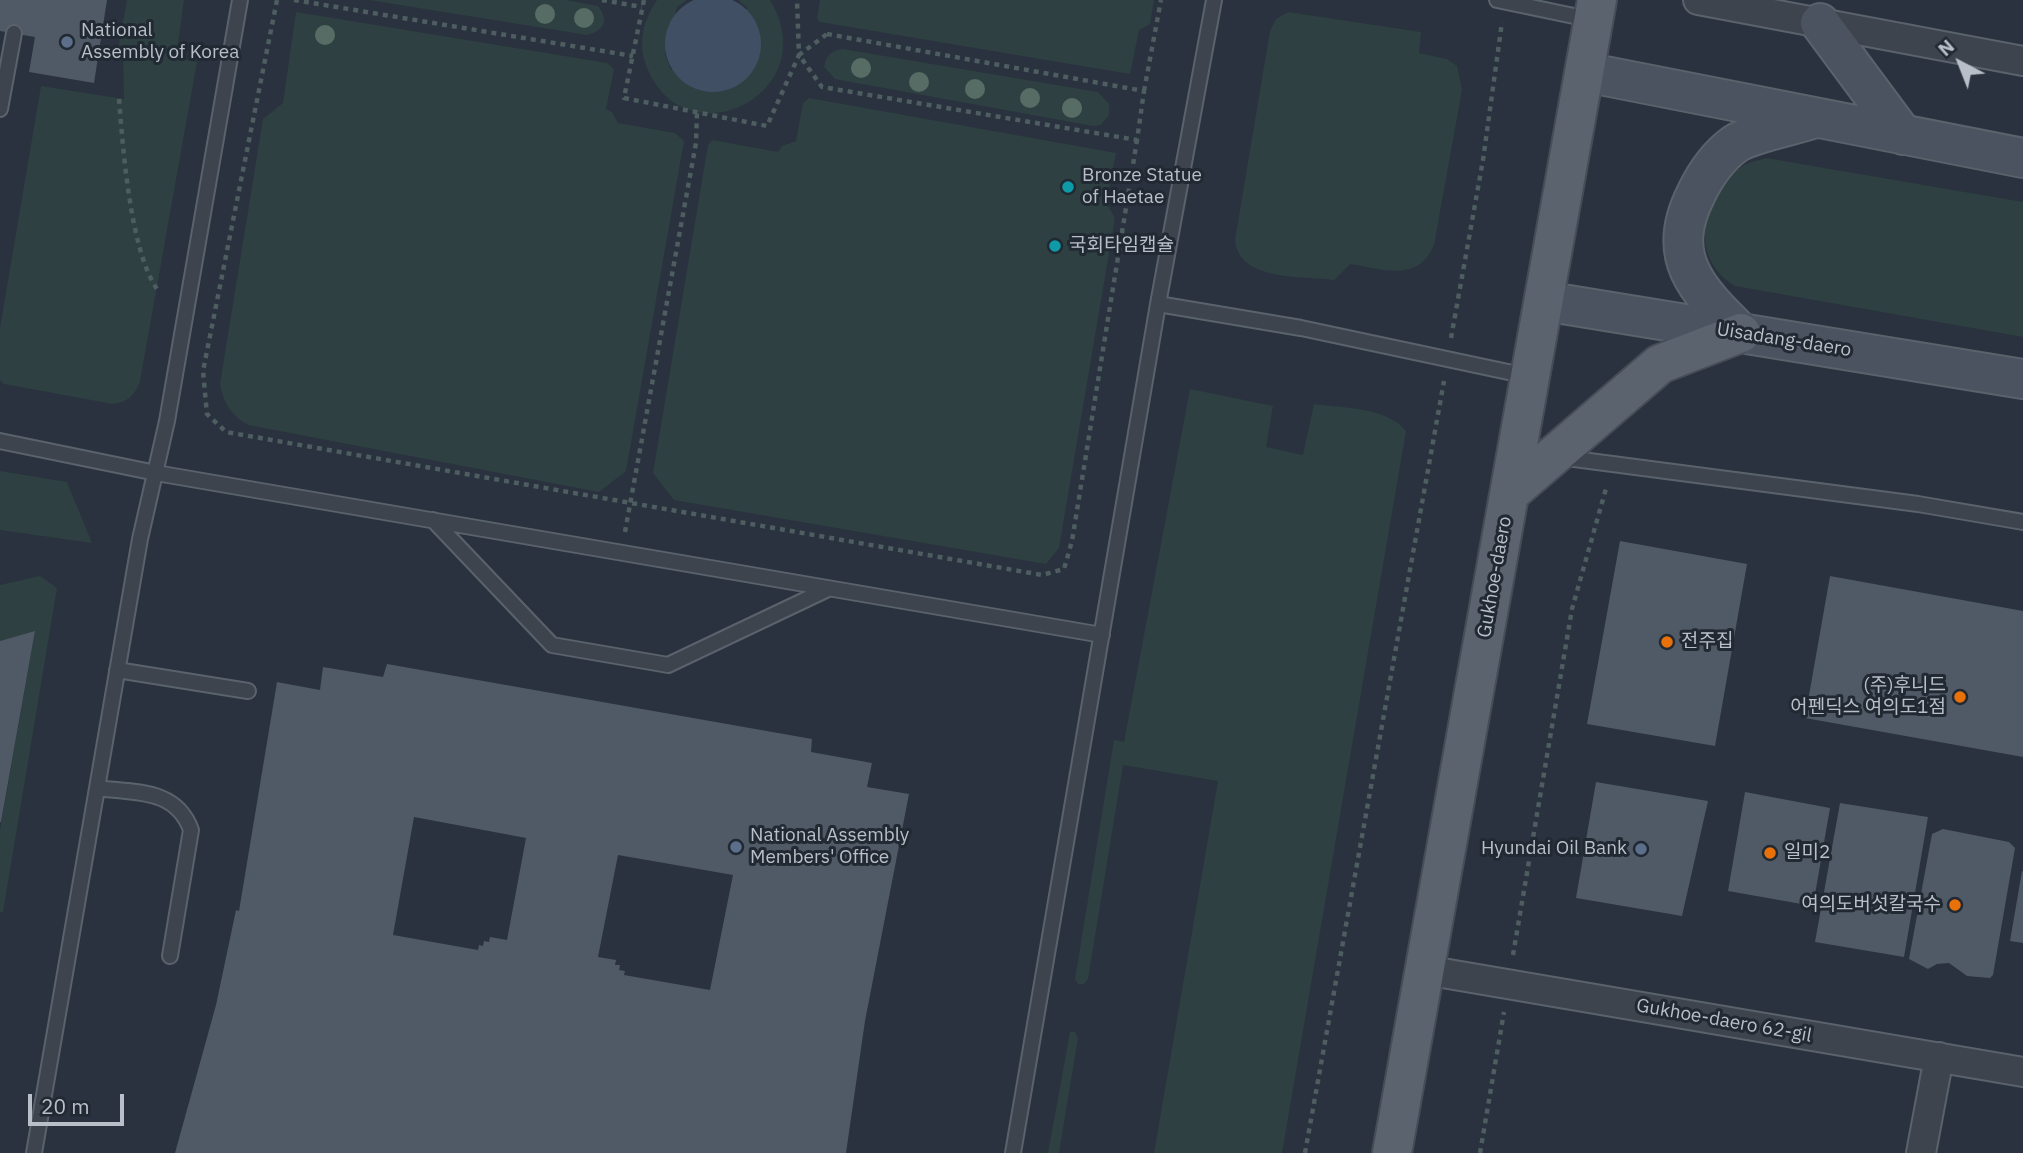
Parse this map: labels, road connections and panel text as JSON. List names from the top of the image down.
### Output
{
  "streets": {
    "main road": ["Uisadang-daero", "Gukhoe-daero"],
    "street": ["Gukhoe-daero 62-gil"]
  },
  "crossings": [
    ["Uisadang-daero", "Gukhoe-daero"],
    ["Gukhoe-daero", "Gukhoe-daero 62-gil"]
  ],
  "places": [
    "National Assembly of Korea",
    "Bronze Statue of Haetae",
    "국회타임캡슐",
    "전주집",
    "(주)후니드 어펜딕스 여의도1점",
    "National Assembly Members' Office",
    "Hyundai Oil Bank",
    "일미2",
    "여의도버섯칼국수"
  ],
  "scale_bar": "20 m",
  "north": "top left"
}
